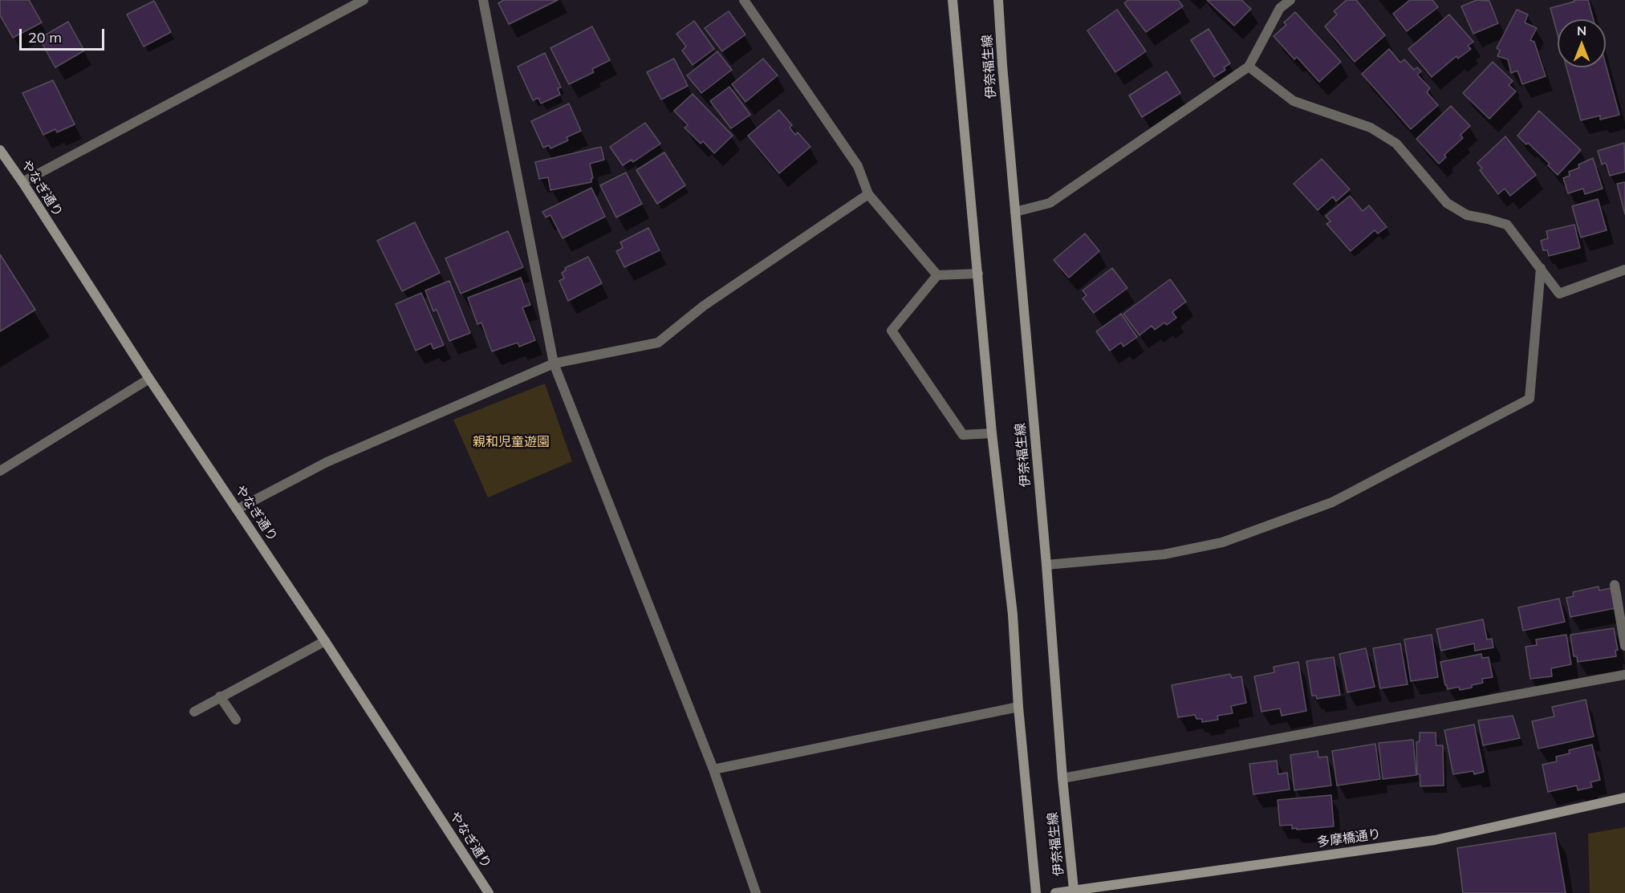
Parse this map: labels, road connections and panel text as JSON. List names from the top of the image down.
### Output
{
  "streets": {
    "main road": ["伊奈福生線", "やなぎ通り", "多摩橋通り"]
  },
  "crossings": [
    ["伊奈福生線", "多摩橋通り"]
  ],
  "parks": ["親和児童遊園"],
  "scale_bar": "20 m",
  "north": "top"
}
